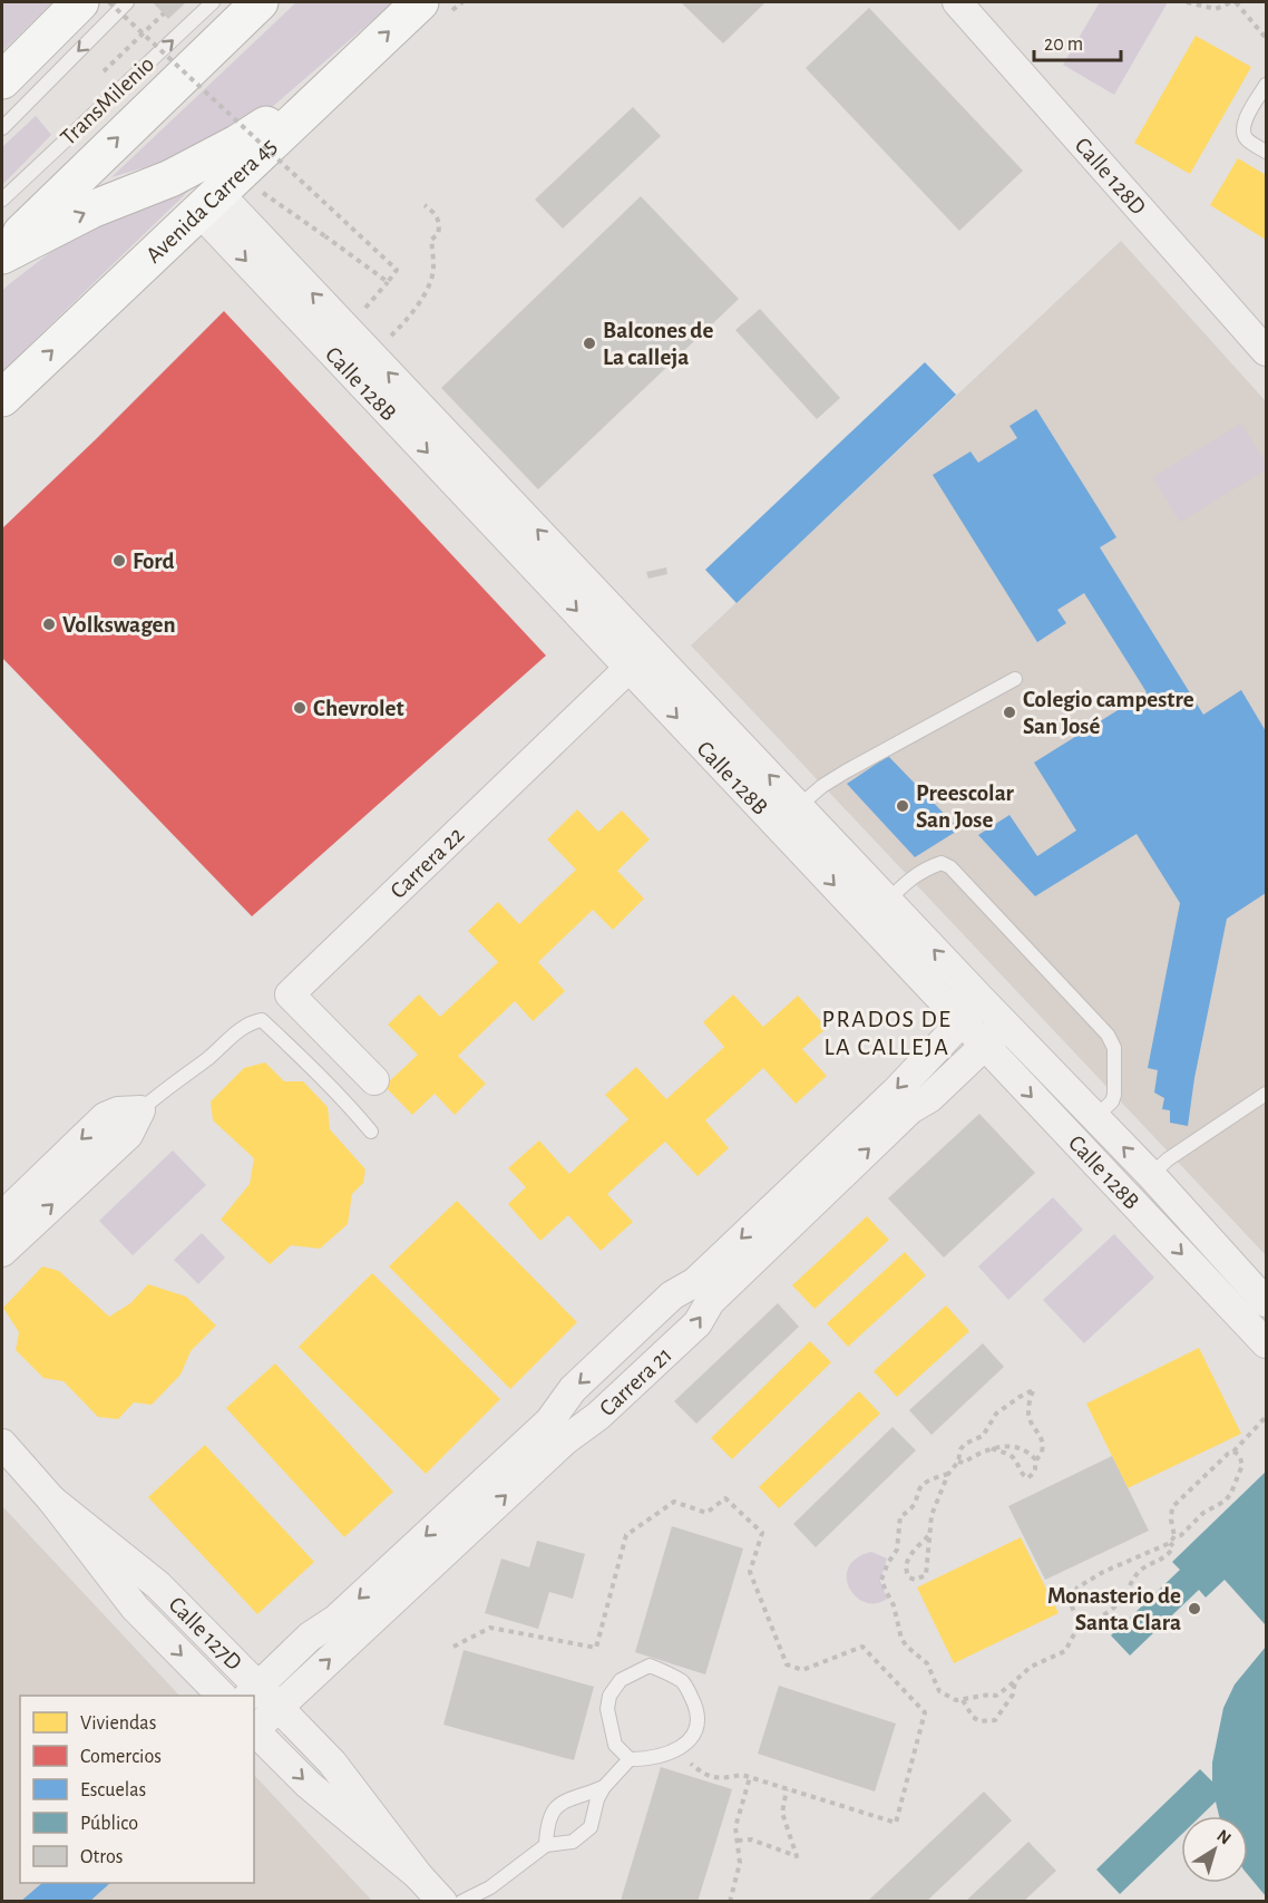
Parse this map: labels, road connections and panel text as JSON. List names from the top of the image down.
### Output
{
  "streets": {
    "highway": ["Avenida Carrera 45"],
    "street": [
      "Calle 128D",
      "Calle 128B",
      "Carrera 22",
      "Carrera 21",
      "Calle 127D"
    ],
    "lane": ["TransMilenio"]
  },
  "crossings": [
    ["Avenida Carrera 45", "Calle 128B"],
    ["Calle 128B", "Carrera 22"],
    ["Calle 128B", "Carrera 21"],
    ["Carrera 21", "Calle 127D"]
  ],
  "districts": ["PRADOS DE LA CALLEJA"],
  "places": [
    "Balcones de La calleja",
    "Ford",
    "Volkswagen",
    "Chevrolet",
    "Colegio campestre San José",
    "Preescolar San Jose",
    "Monasterio de Santa Clara"
  ],
  "legend": [
    "Viviendas",
    "Comercios",
    "Escuelas",
    "Público",
    "Otros"
  ],
  "scale_bar": "20 m",
  "north": "top right"
}
